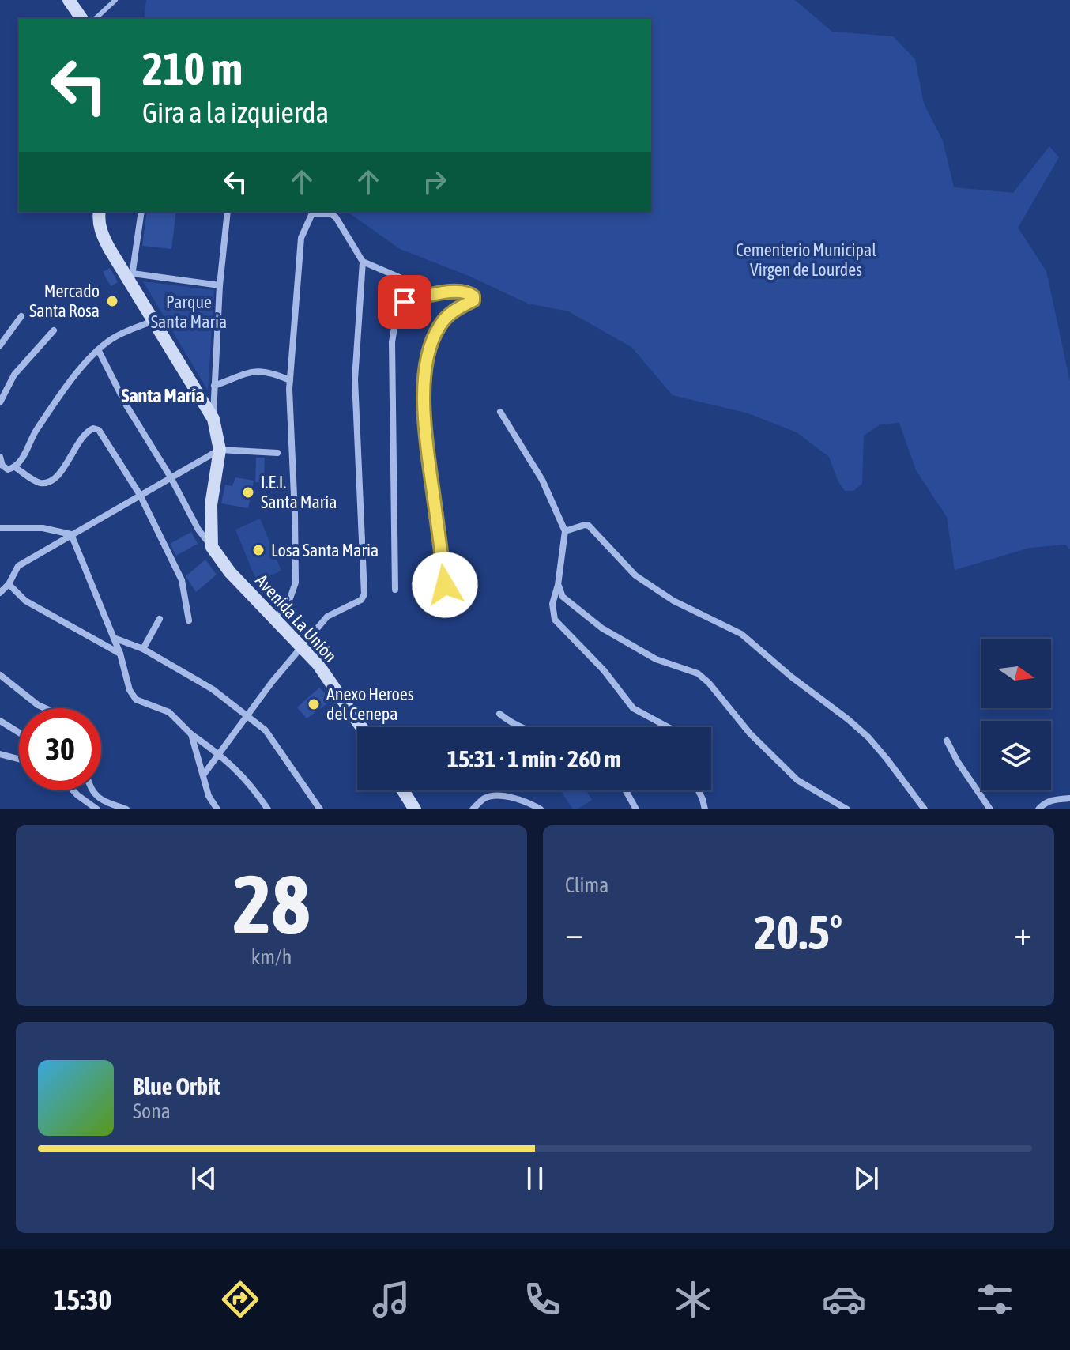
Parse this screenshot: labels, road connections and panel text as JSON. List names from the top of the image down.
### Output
{
  "streets": {
    "main road": ["Avenida La Unión"]
  },
  "districts": ["Santa María"],
  "parks": ["Cementerio Municipal Virgen de Lourdes", "Parque Santa Maria"],
  "places": [
    "Mercado Santa Rosa",
    "I.E.I. Santa María",
    "Losa Santa Maria",
    "Anexo Heroes del Cenepa"
  ],
  "north": "right",
  "page": {
    "turn": ["210 m", "Gira a la izquierda"],
    "limit": "30",
    "trip": "15:31 · 1 min · 260 m",
    "tile": [
      ["28", "km/h"],
      "Clima"
    ],
    "heat": ["−", "20.5°", "+"],
    "song": ["Blue Orbit", "Sona"],
    "tabs": "15:30"
  }
}
